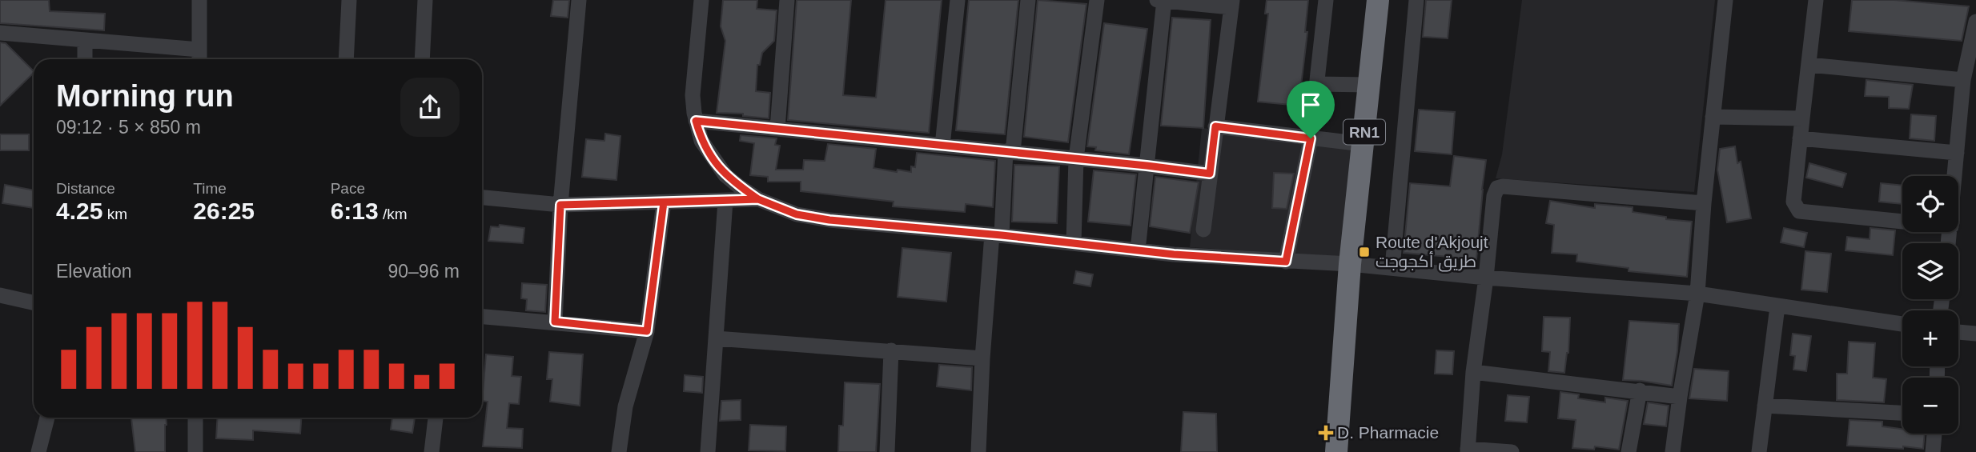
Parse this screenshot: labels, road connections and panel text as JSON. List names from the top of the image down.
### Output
{
  "streets": {
    "highway": ["RN1"]
  },
  "places": {
    "transit": ["Route d'Akjoujt طريق أكجوجت"],
    "health": ["D. Pharmacie"]
  },
  "page": {
    "heading": ["Morning run", "09:12 · 5 × 850 m"],
    "stats": [
      ["Distance", "4.25 km"],
      ["Time", "26:25"],
      ["Pace", "6:13 /km"]
    ],
    "map_buttons": ["+", "−"],
    "chart": ["Elevation", "90–96 m"]
  }
}
